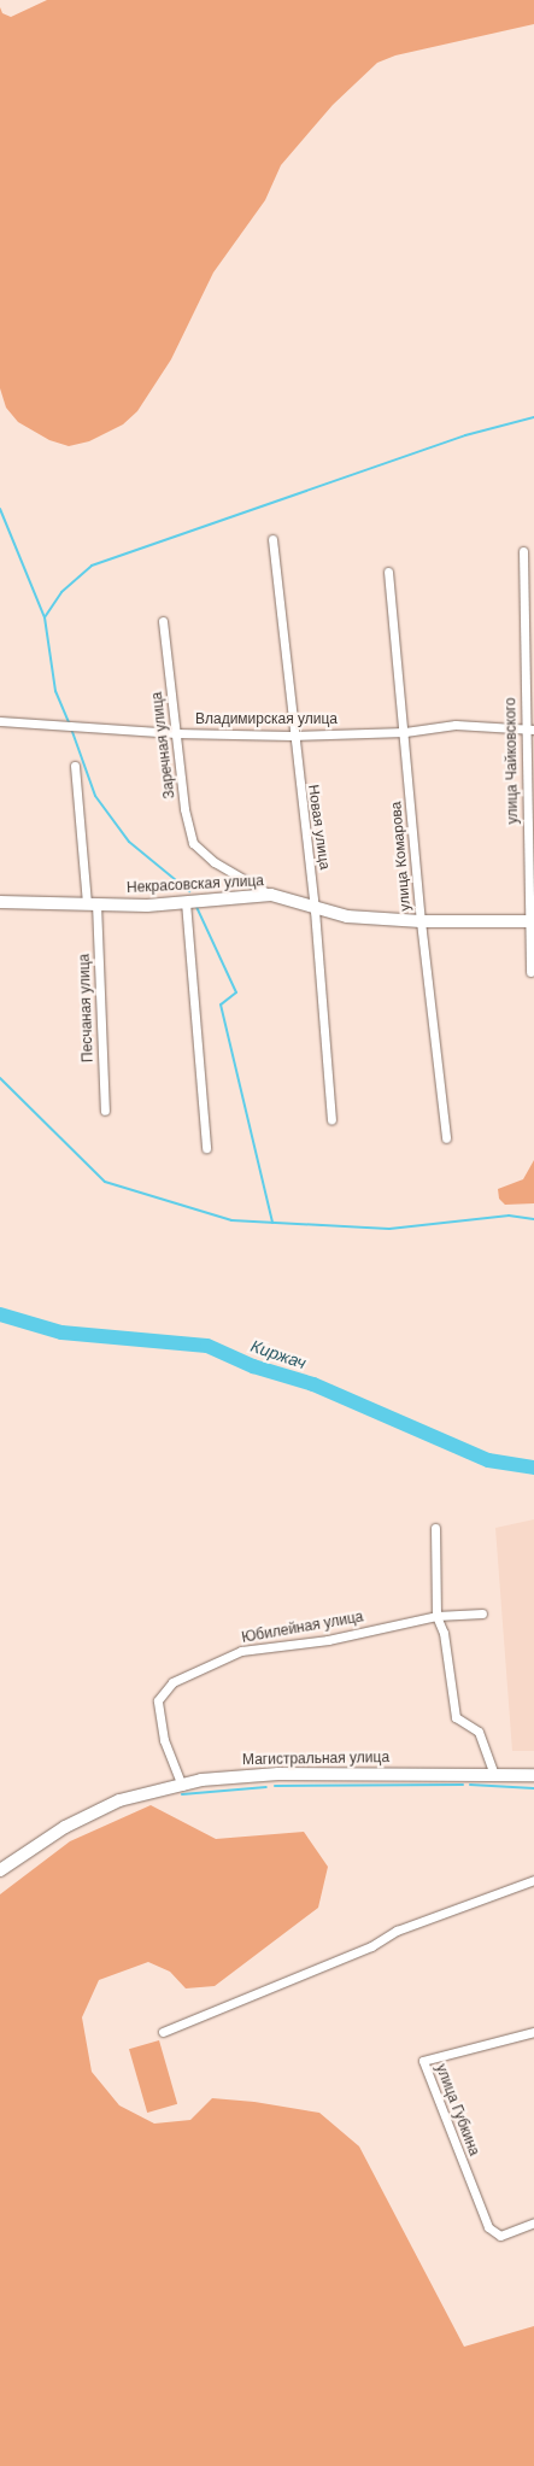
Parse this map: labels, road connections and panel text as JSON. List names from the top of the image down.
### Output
{
  "streets": {
    "main road": ["Некрасовская улица", "Магистральная улица"],
    "street": [
      "Владимирская улица",
      "Заречная улица",
      "улица Чайковского",
      "Новая улица",
      "улица Комарова",
      "Песчаная улица",
      "Юбилейная улица",
      "улица Губкина"
    ]
  },
  "crossings": [
    ["Владимирская улица", "Заречная улица"],
    ["Владимирская улица", "улица Чайковского"],
    ["Владимирская улица", "Новая улица"],
    ["Владимирская улица", "улица Комарова"],
    ["Заречная улица", "Некрасовская улица"],
    ["улица Чайковского", "Некрасовская улица"],
    ["Новая улица", "Некрасовская улица"],
    ["улица Комарова", "Некрасовская улица"],
    ["Некрасовская улица", "Песчаная улица"],
    ["Юбилейная улица", "Магистральная улица"]
  ],
  "water": ["Киржач"]
}
